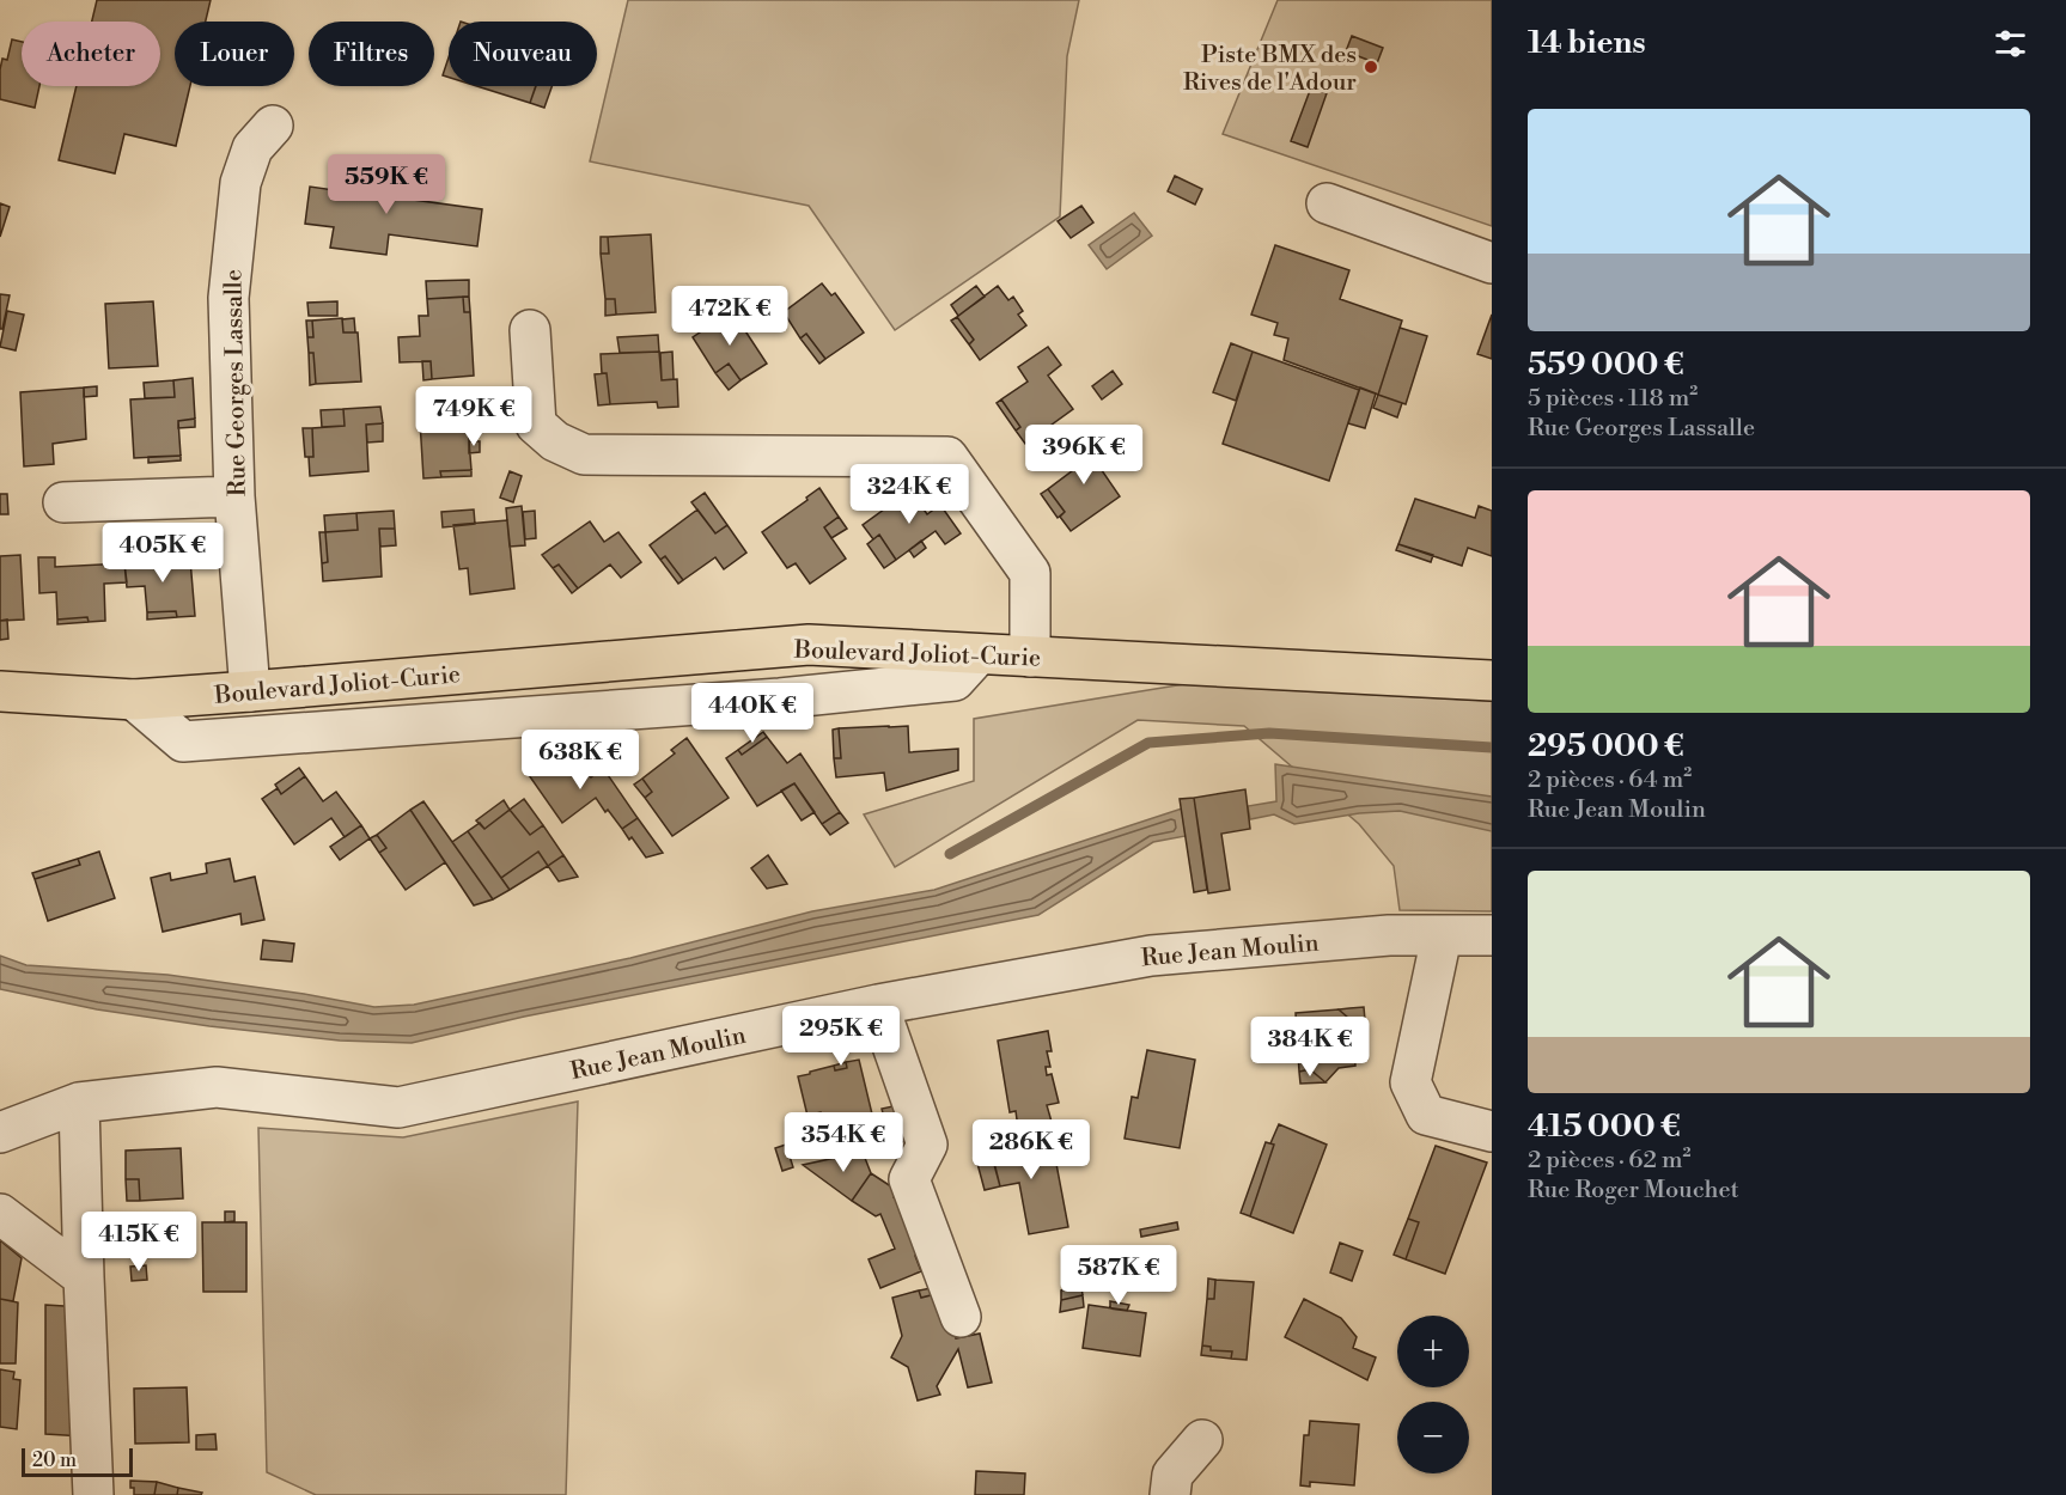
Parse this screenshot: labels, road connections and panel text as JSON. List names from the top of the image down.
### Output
{
  "streets": {
    "main road": ["Boulevard Joliot-Curie"],
    "street": ["Rue Georges Lassalle", "Rue Jean Moulin"]
  },
  "crossings": [
    ["Rue Georges Lassalle", "Boulevard Joliot-Curie"]
  ],
  "places": ["Piste BMX des Rives de l'Adour"],
  "scale_bar": "20 m",
  "page": {
    "heading": "14 biens",
    "chip": [
      "Acheter",
      "Louer",
      "Filtres",
      "Nouveau"
    ],
    "list": [
      {
        "name": "559 000 €",
        "note": "5 pièces · 118 m² · Rue Georges Lassalle"
      },
      {
        "name": "295 000 €",
        "note": "2 pièces · 64 m² · Rue Jean Moulin"
      },
      {
        "name": "415 000 €",
        "note": "2 pièces · 62 m² · Rue Roger Mouchet"
      }
    ],
    "price": [
      "559K €",
      "472K €",
      "749K €",
      "396K €",
      "324K €",
      "405K €",
      "440K €",
      "638K €",
      "295K €",
      "384K €",
      "354K €",
      "286K €",
      "415K €",
      "587K €"
    ],
    "map_buttons": ["+", "−"],
    "scale": "20 m"
  }
}
